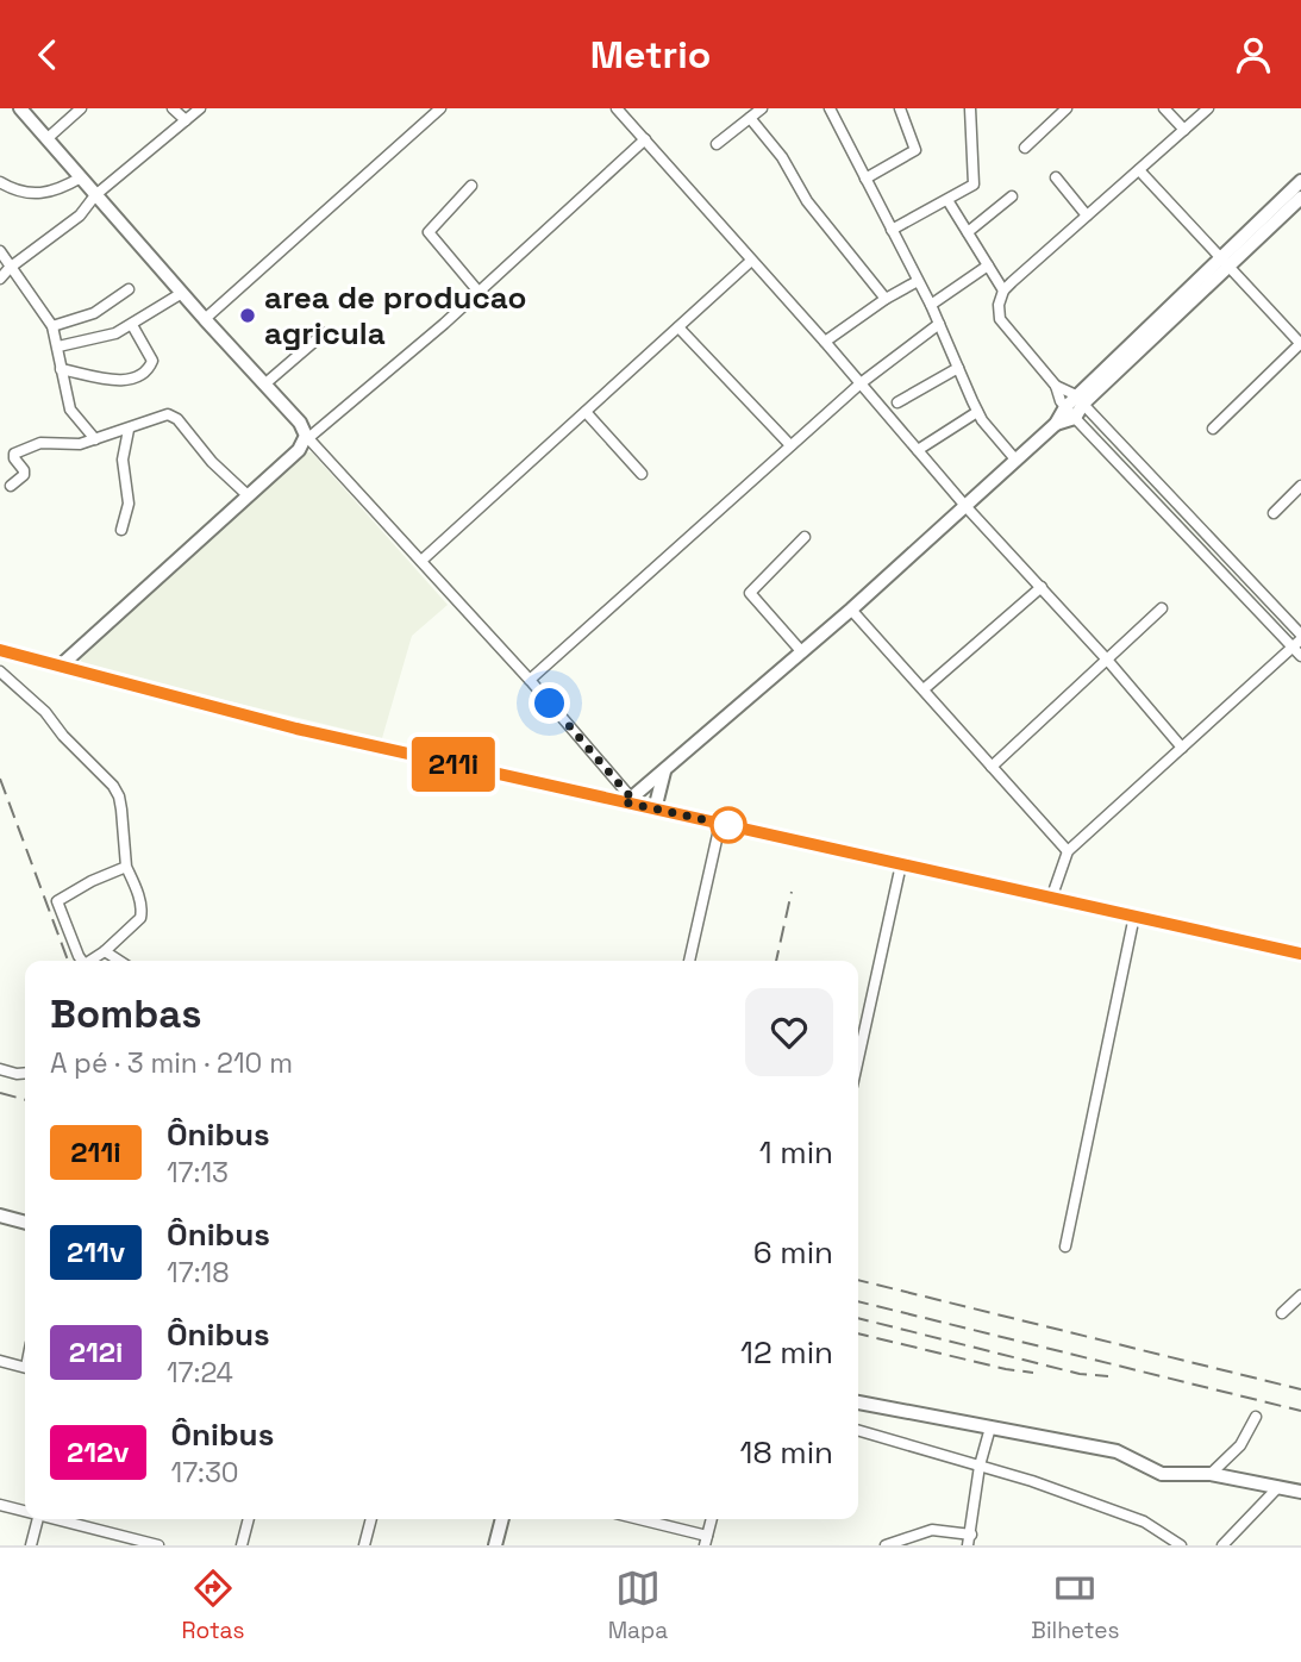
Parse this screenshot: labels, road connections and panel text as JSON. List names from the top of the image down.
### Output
{
  "places": ["area de producao agricula"],
  "lines": ["bus line 211i"],
  "page": {
    "header": "Metrio",
    "on_map": "211i",
    "heading": ["Bombas", "A pé · 3 min · 210 m"],
    "list": [
      {
        "mark": "211i",
        "name": "Ônibus",
        "note": "17:13",
        "value": "1 min"
      },
      {
        "mark": "211v",
        "name": "Ônibus",
        "note": "17:18",
        "value": "6 min"
      },
      {
        "mark": "212i",
        "name": "Ônibus",
        "note": "17:24",
        "value": "12 min"
      },
      {
        "mark": "212v",
        "name": "Ônibus",
        "note": "17:30",
        "value": "18 min"
      }
    ],
    "tabs": ["Rotas", "Mapa", "Bilhetes"]
  }
}
